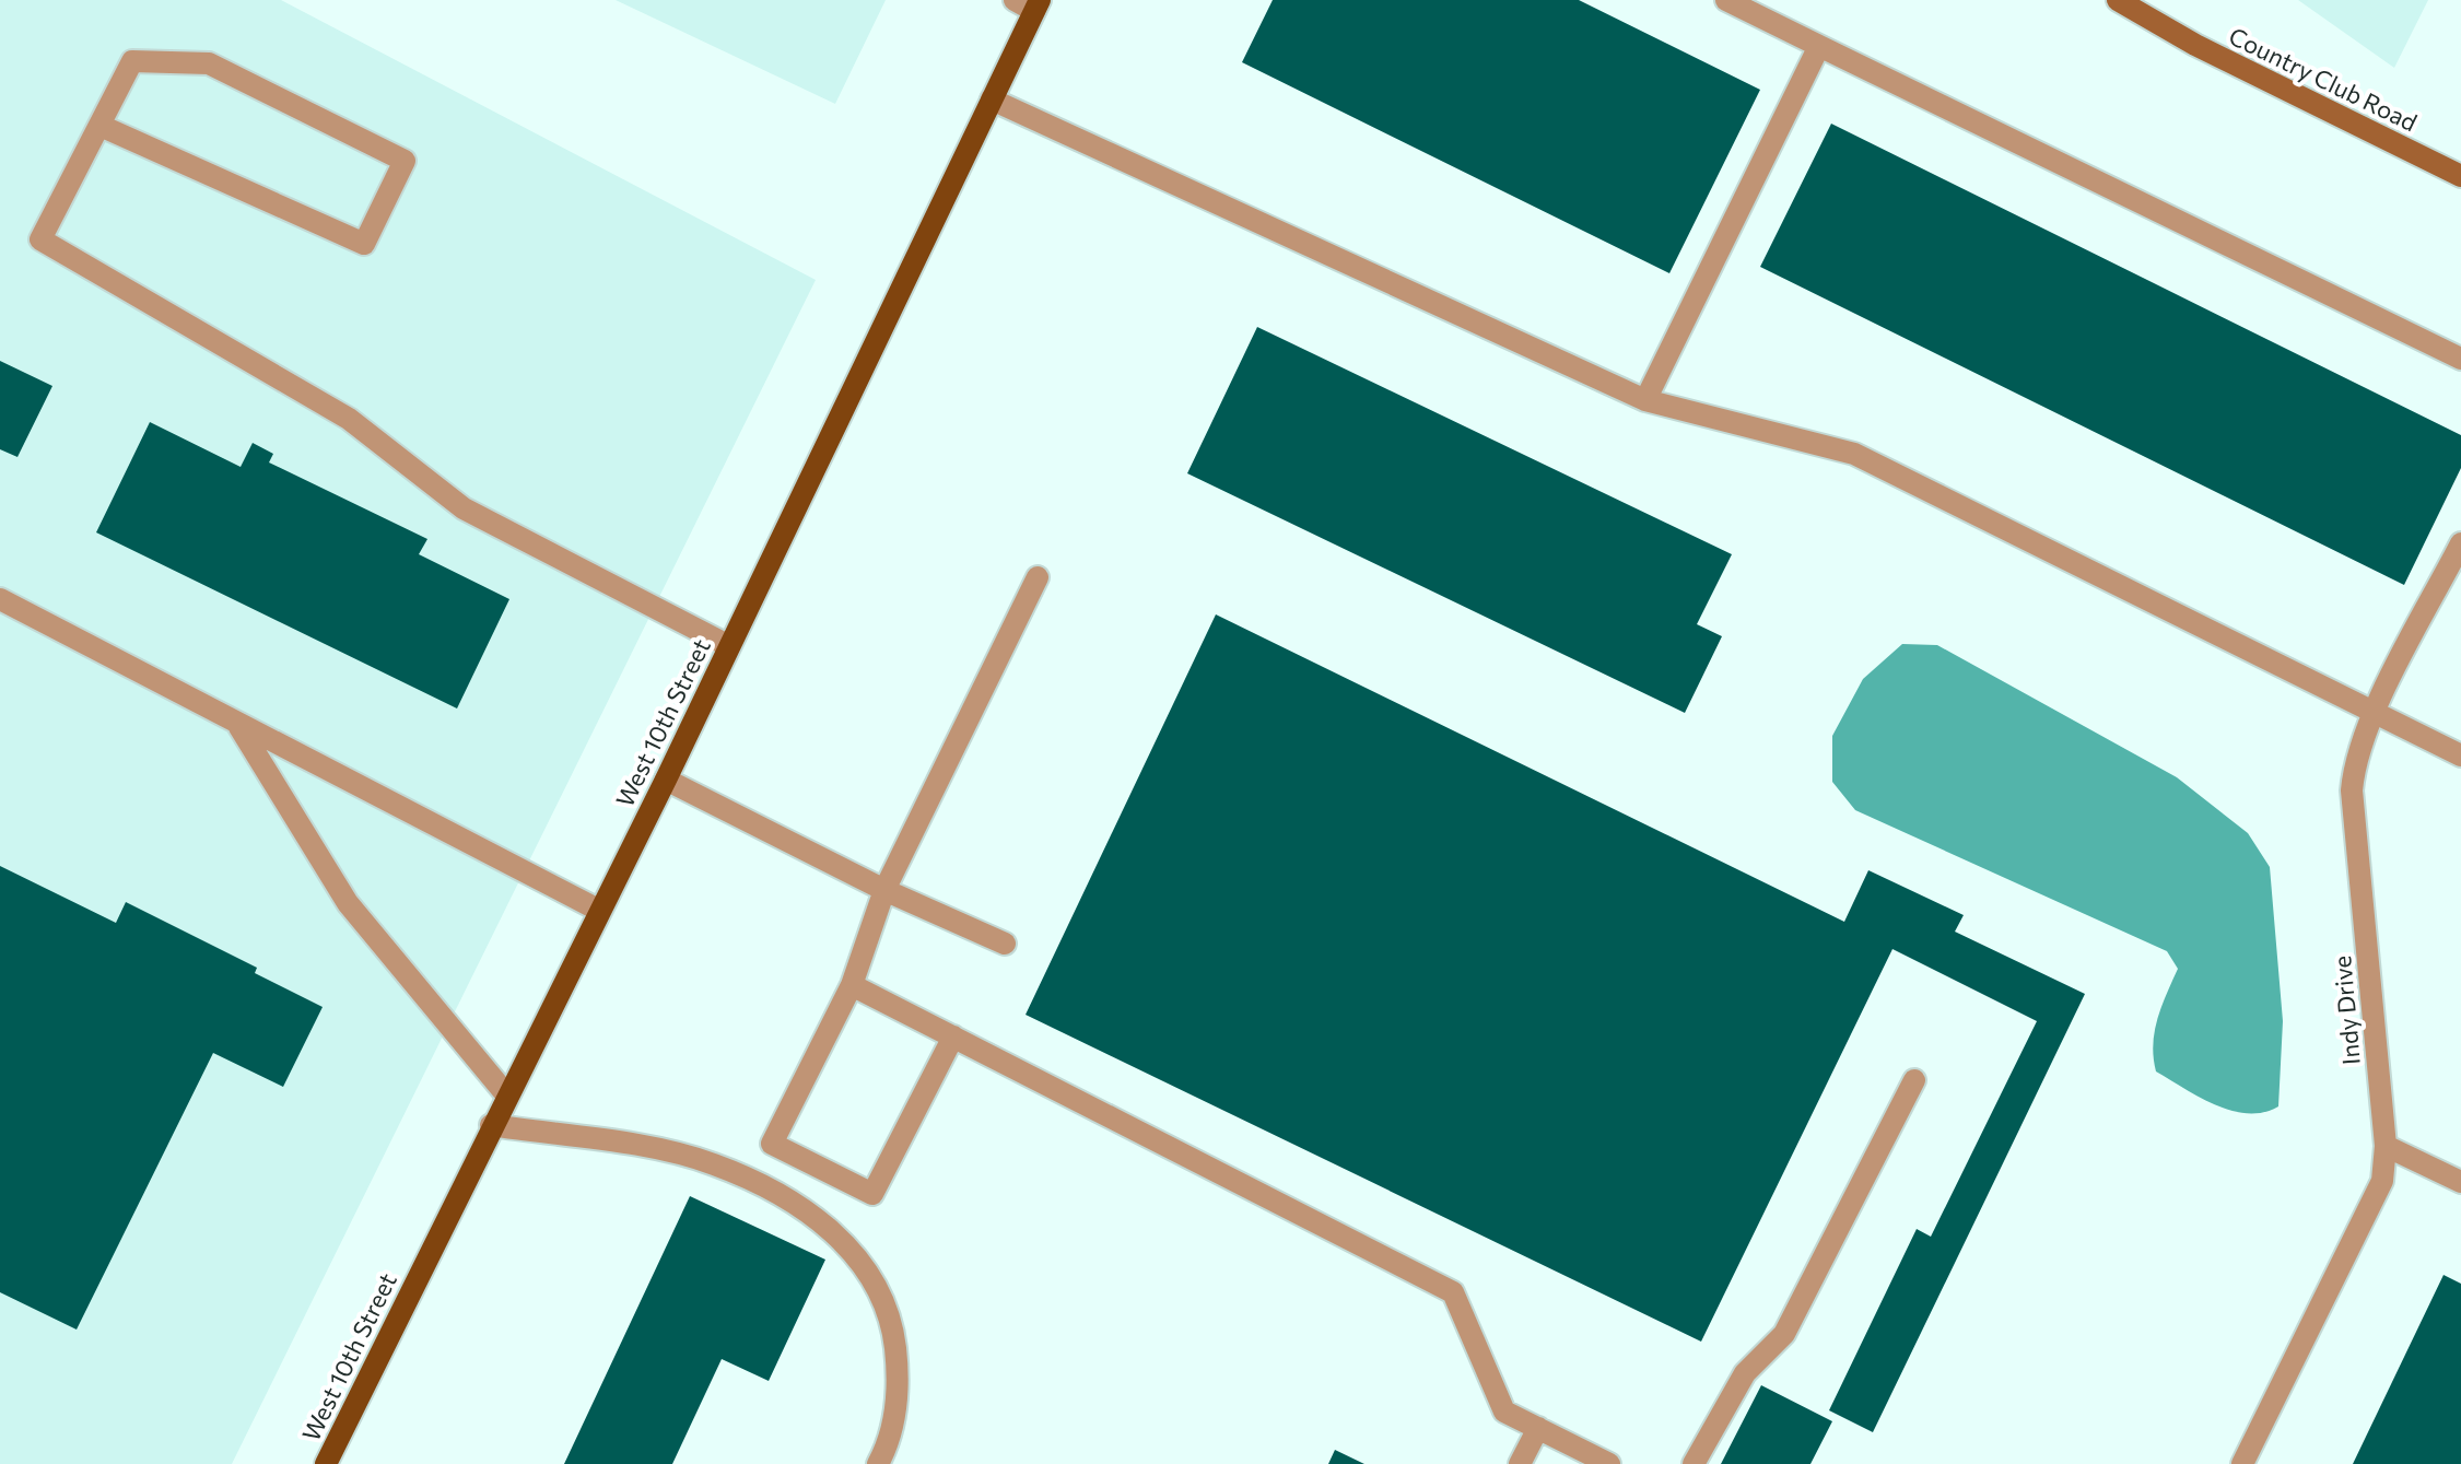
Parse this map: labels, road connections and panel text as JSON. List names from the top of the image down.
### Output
{
  "streets": {
    "main road": ["Country Club Road", "West 10th Street"],
    "lane": ["Indy Drive"]
  }
}
